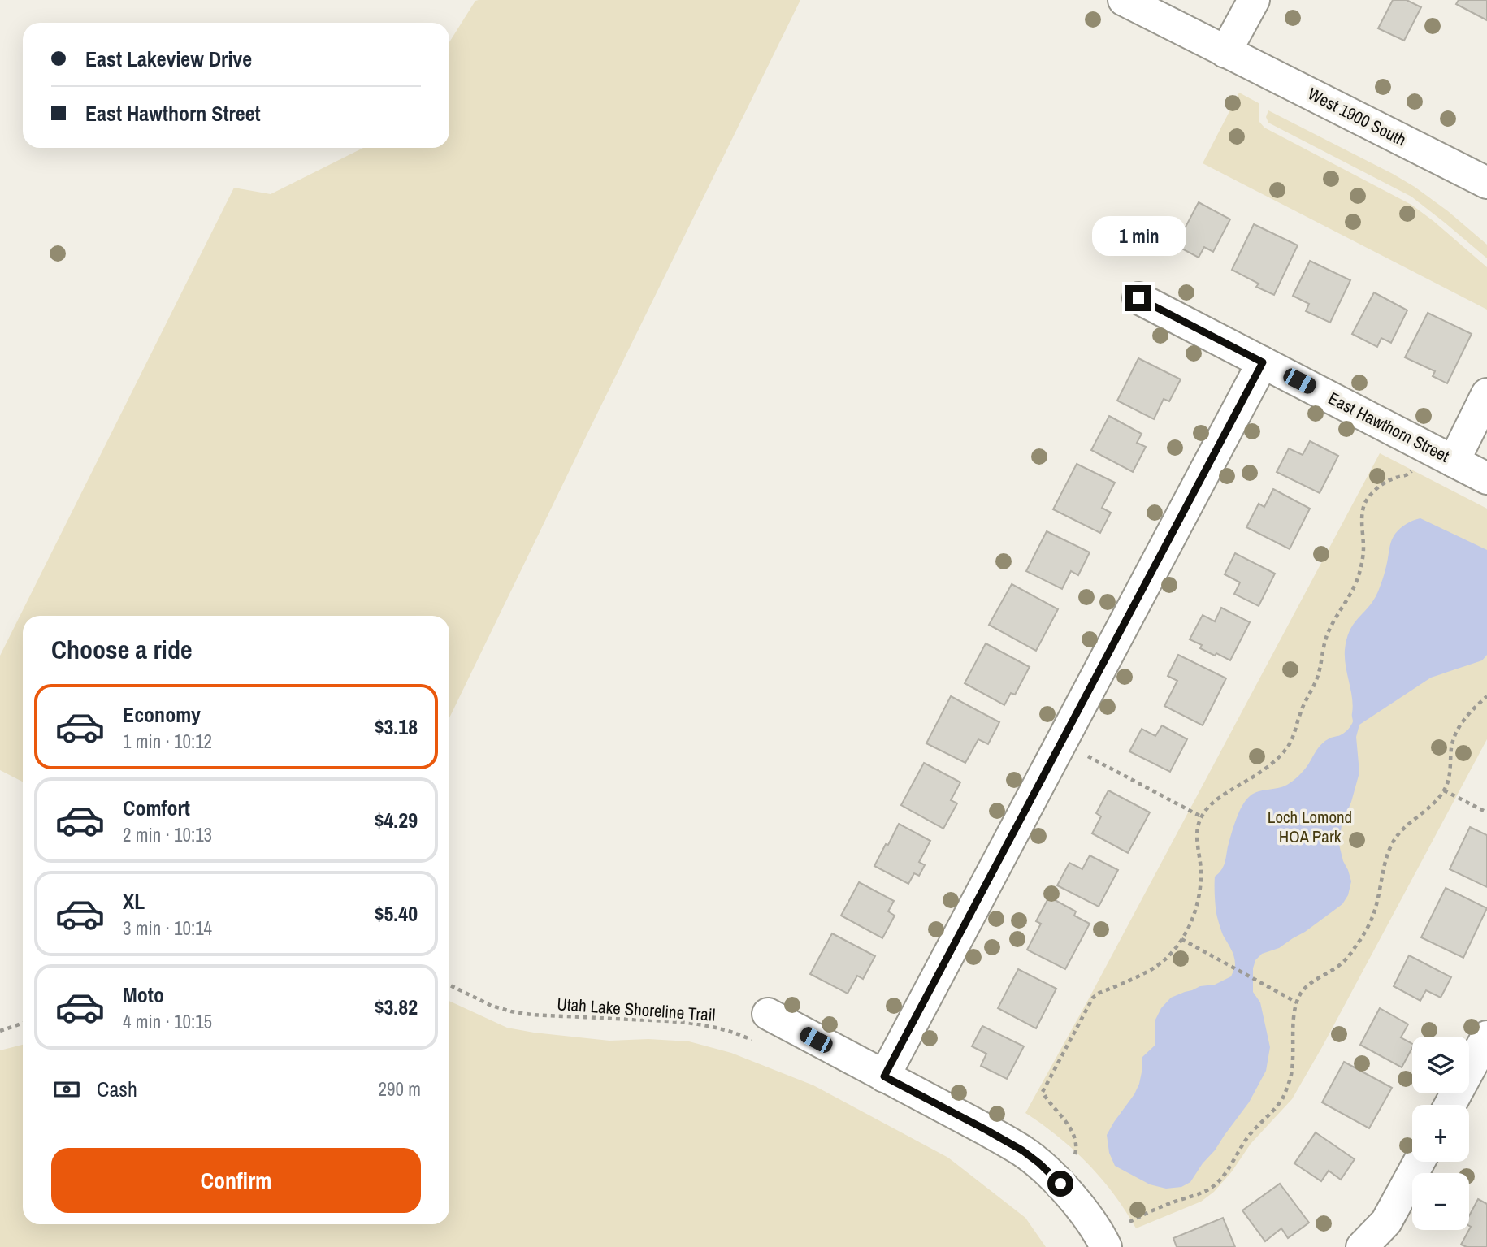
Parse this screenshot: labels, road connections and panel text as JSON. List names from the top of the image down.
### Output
{
  "streets": {
    "street": ["West 1900 South", "East Hawthorn Street"],
    "path": ["Utah Lake Shoreline Trail"]
  },
  "parks": ["Loch Lomond HOA Park"],
  "page": {
    "banner": ["East Lakeview Drive", "East Hawthorn Street"],
    "bubble": "1 min",
    "heading": "Choose a ride",
    "list": [
      {
        "name": "Economy",
        "note": "1 min · 10:12",
        "value": "$3.18"
      },
      {
        "name": "Comfort",
        "note": "2 min · 10:13",
        "value": "$4.29"
      },
      {
        "name": "XL",
        "note": "3 min · 10:14",
        "value": "$5.40"
      },
      {
        "name": "Moto",
        "note": "4 min · 10:15",
        "value": "$3.82"
      }
    ],
    "map_buttons": ["+", "−"],
    "pay": ["Cash", "290 m"],
    "buttons": "Confirm"
  }
}
